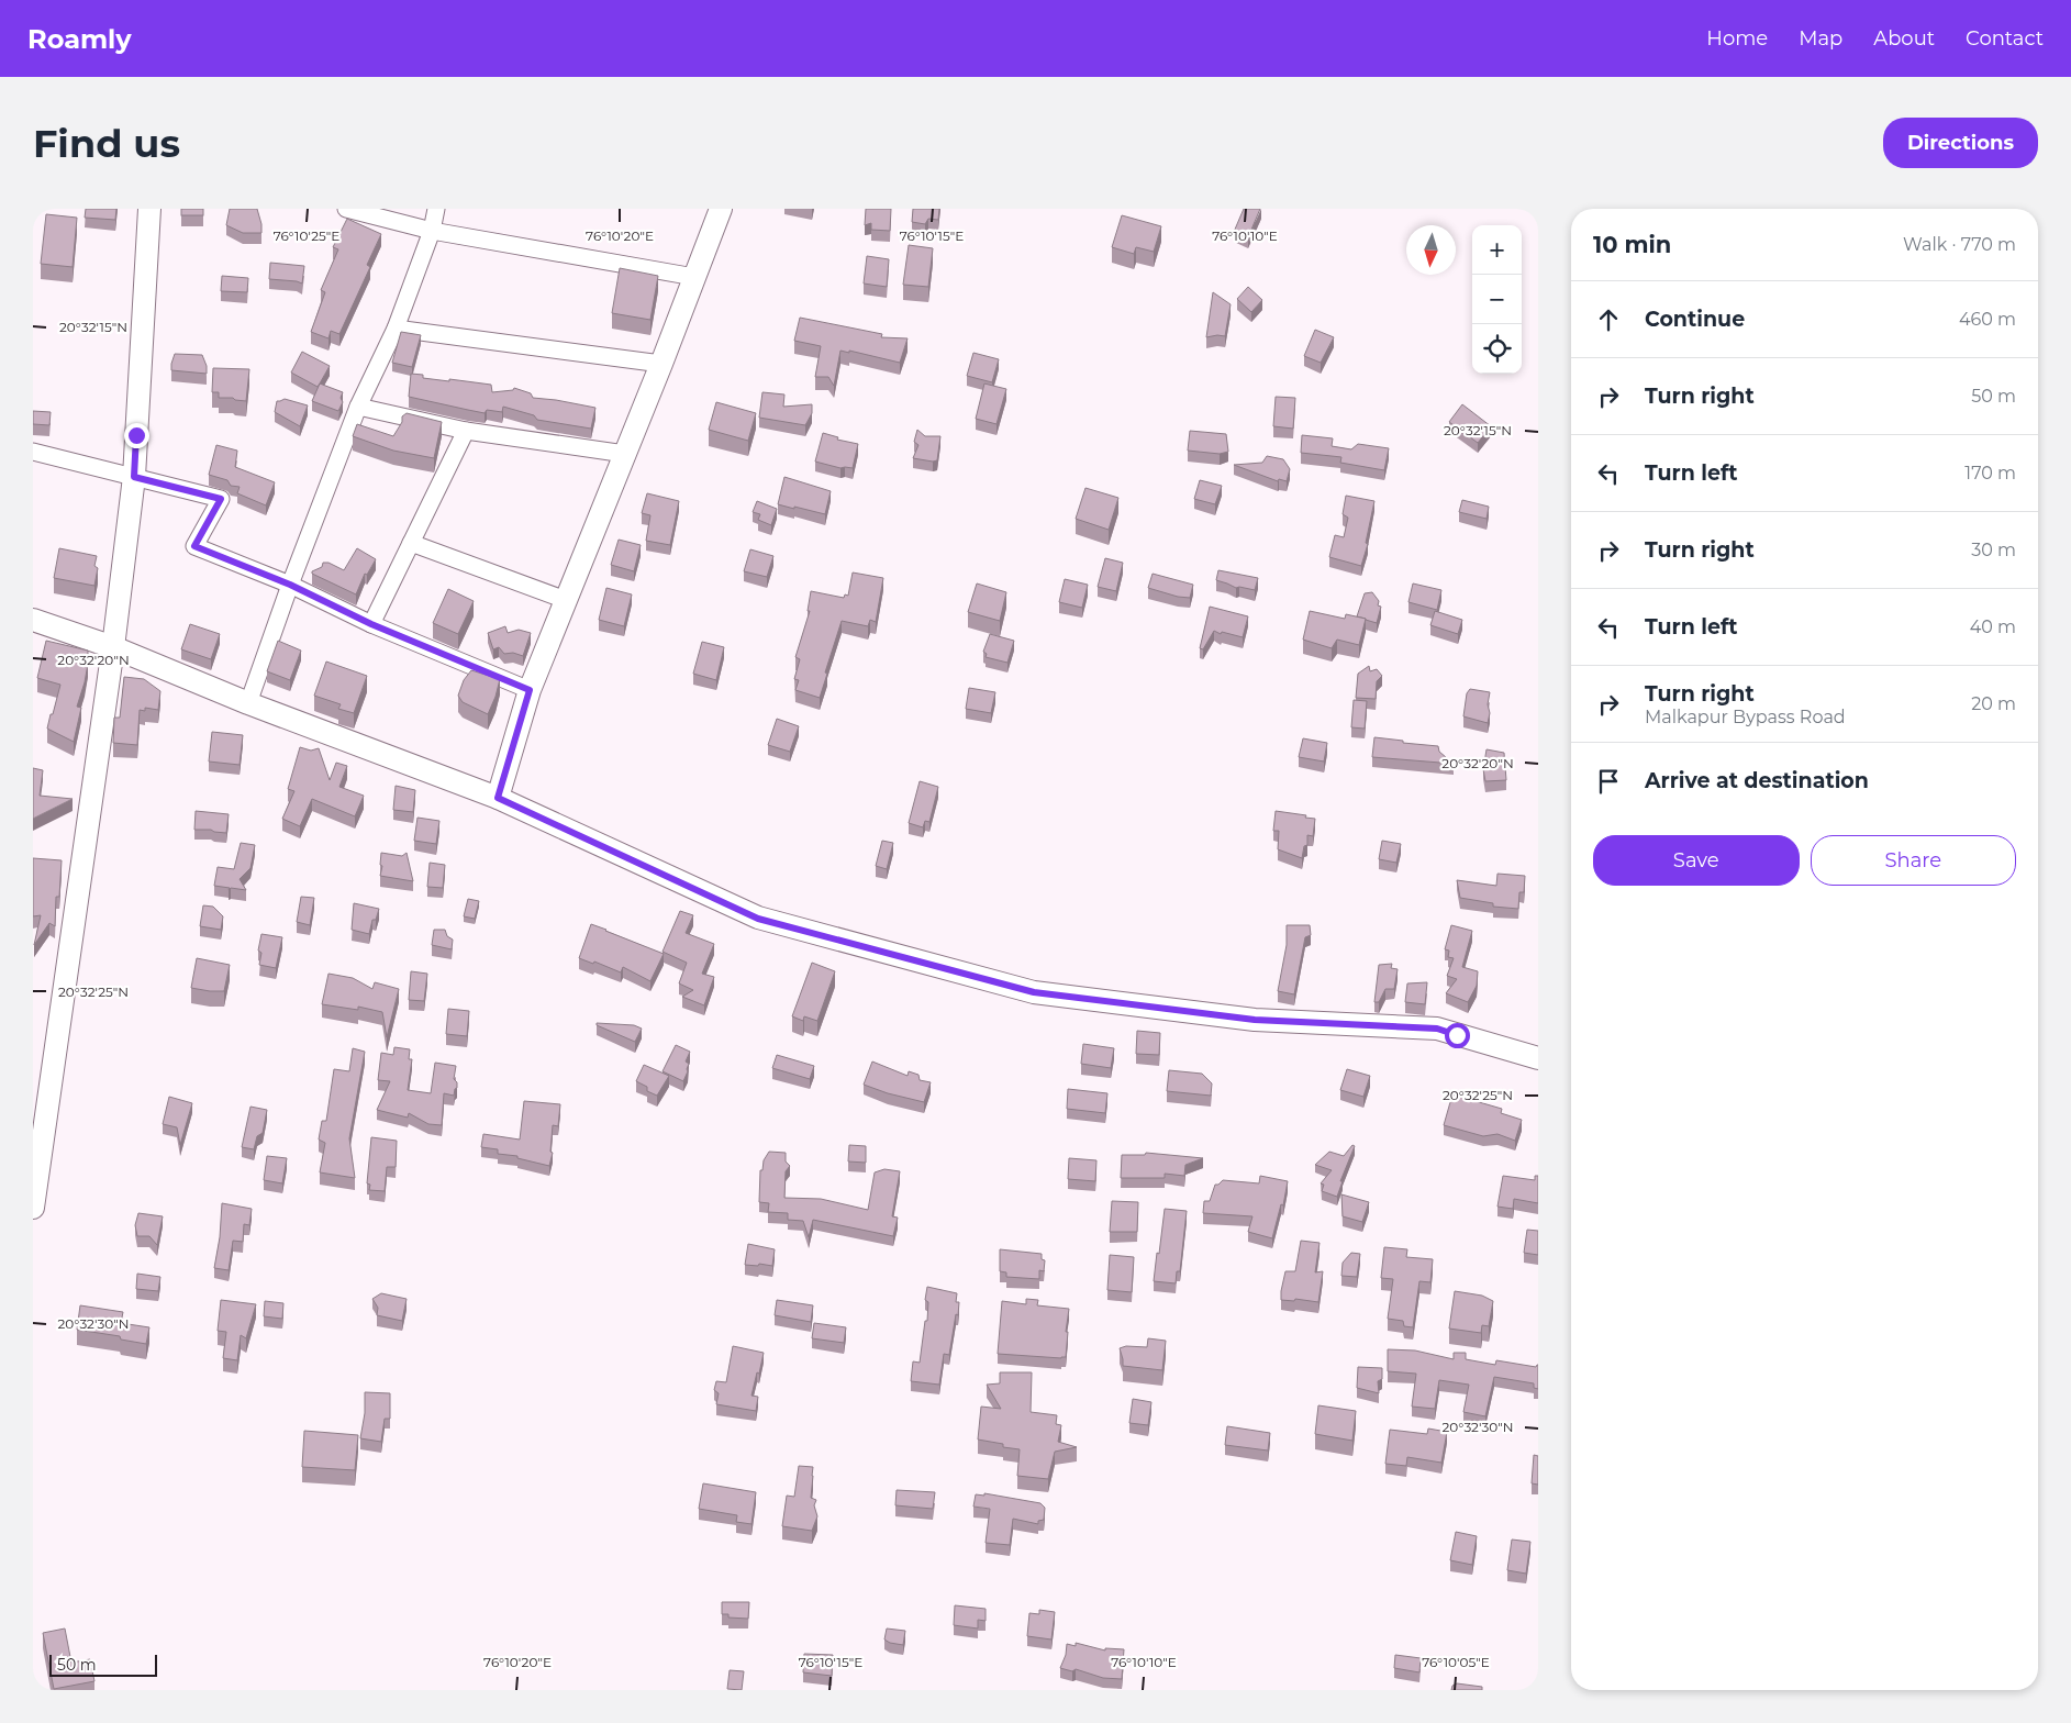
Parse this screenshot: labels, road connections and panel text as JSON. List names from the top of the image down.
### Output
{
  "scale_bar": "50 m",
  "north": "bottom",
  "page": {
    "header": "Roamly",
    "nav": [
      "Home",
      "Map",
      "About",
      "Contact"
    ],
    "buttons": [
      "Directions",
      ["Save", "Share"]
    ],
    "title": "Find us",
    "heading": ["10 min", "Walk · 770 m"],
    "map_buttons": ["+", "−"],
    "list": [
      ["Continue", "460 m"],
      ["Turn right", "50 m"],
      ["Turn left", "170 m"],
      ["Turn right", "30 m"],
      ["Turn left", "40 m"],
      ["Turn right", "Malkapur Bypass Road", "20 m"],
      "Arrive at destination"
    ],
    "scale": "50 m"
  },
  "coordinates": [
    "76°10'25\"E",
    "76°10'20\"E",
    "76°10'15\"E",
    "76°10'10\"E",
    "20°32'15\"N",
    "20°32'20\"N",
    "20°32'25\"N",
    "20°32'30\"N",
    "76°10'05\"E"
  ]
}
